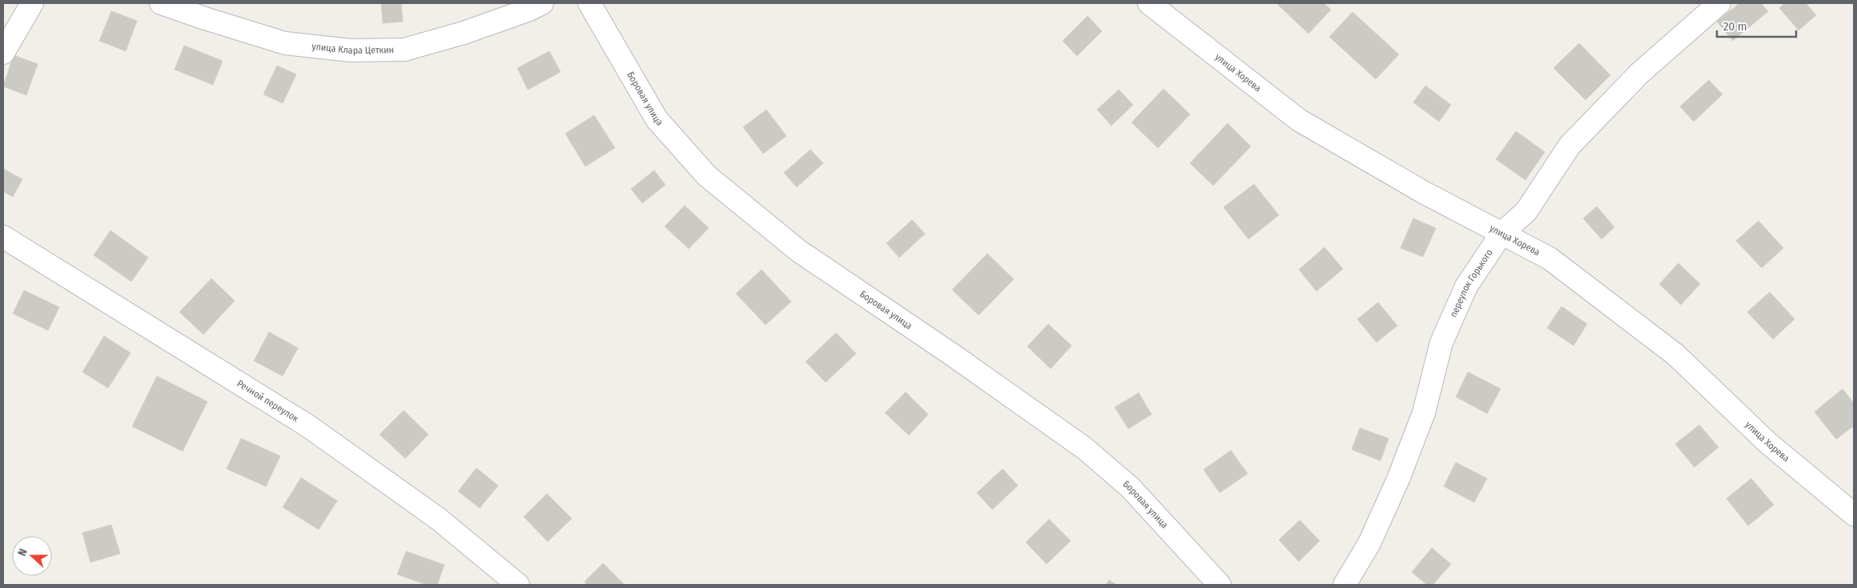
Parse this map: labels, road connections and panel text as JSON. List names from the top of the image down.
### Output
{
  "streets": {
    "street": [
      "улица Клара Цеткин",
      "улица Хорева",
      "Боровая улица",
      "переулок Горького",
      "Речной переулок"
    ]
  },
  "crossings": [
    ["улица Хорева", "переулок Горького"]
  ],
  "scale_bar": "20 m",
  "north": "left"
}
